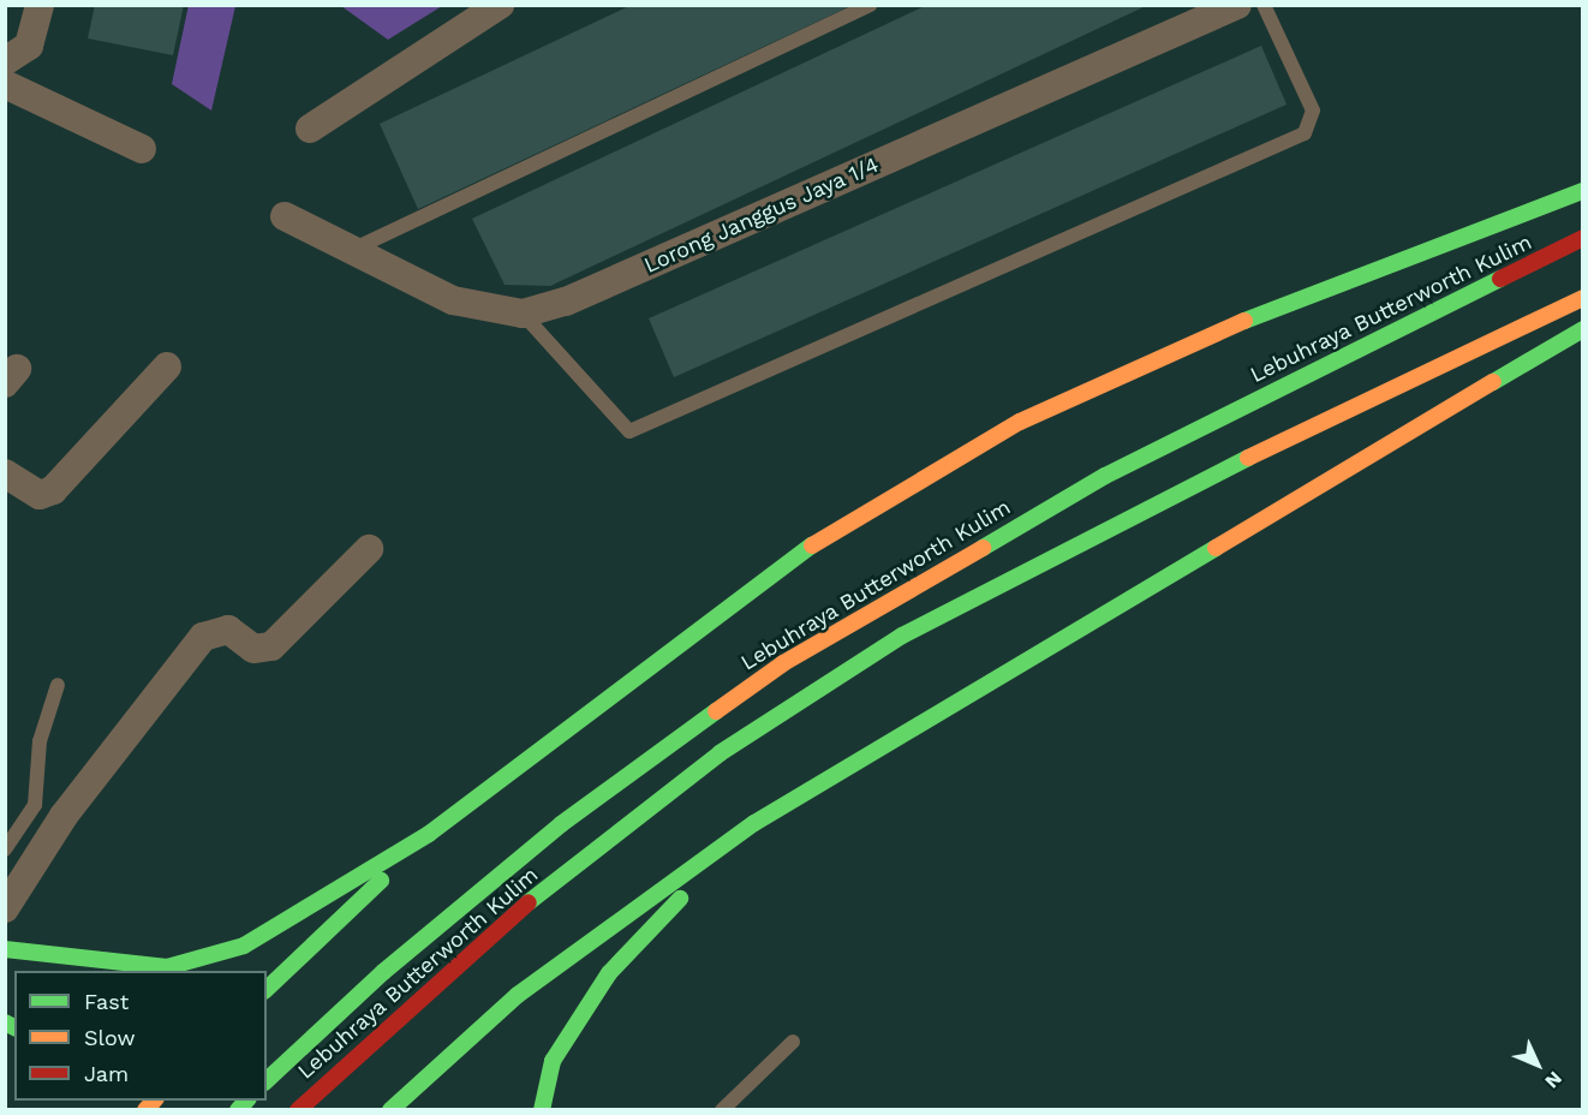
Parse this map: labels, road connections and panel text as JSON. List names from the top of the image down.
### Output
{
  "streets": {
    "main road": ["Lebuhraya Butterworth Kulim"],
    "street": ["Lorong Janggus Jaya 1/4"]
  },
  "legend": ["Fast", "Slow", "Jam"],
  "north": "bottom right"
}
